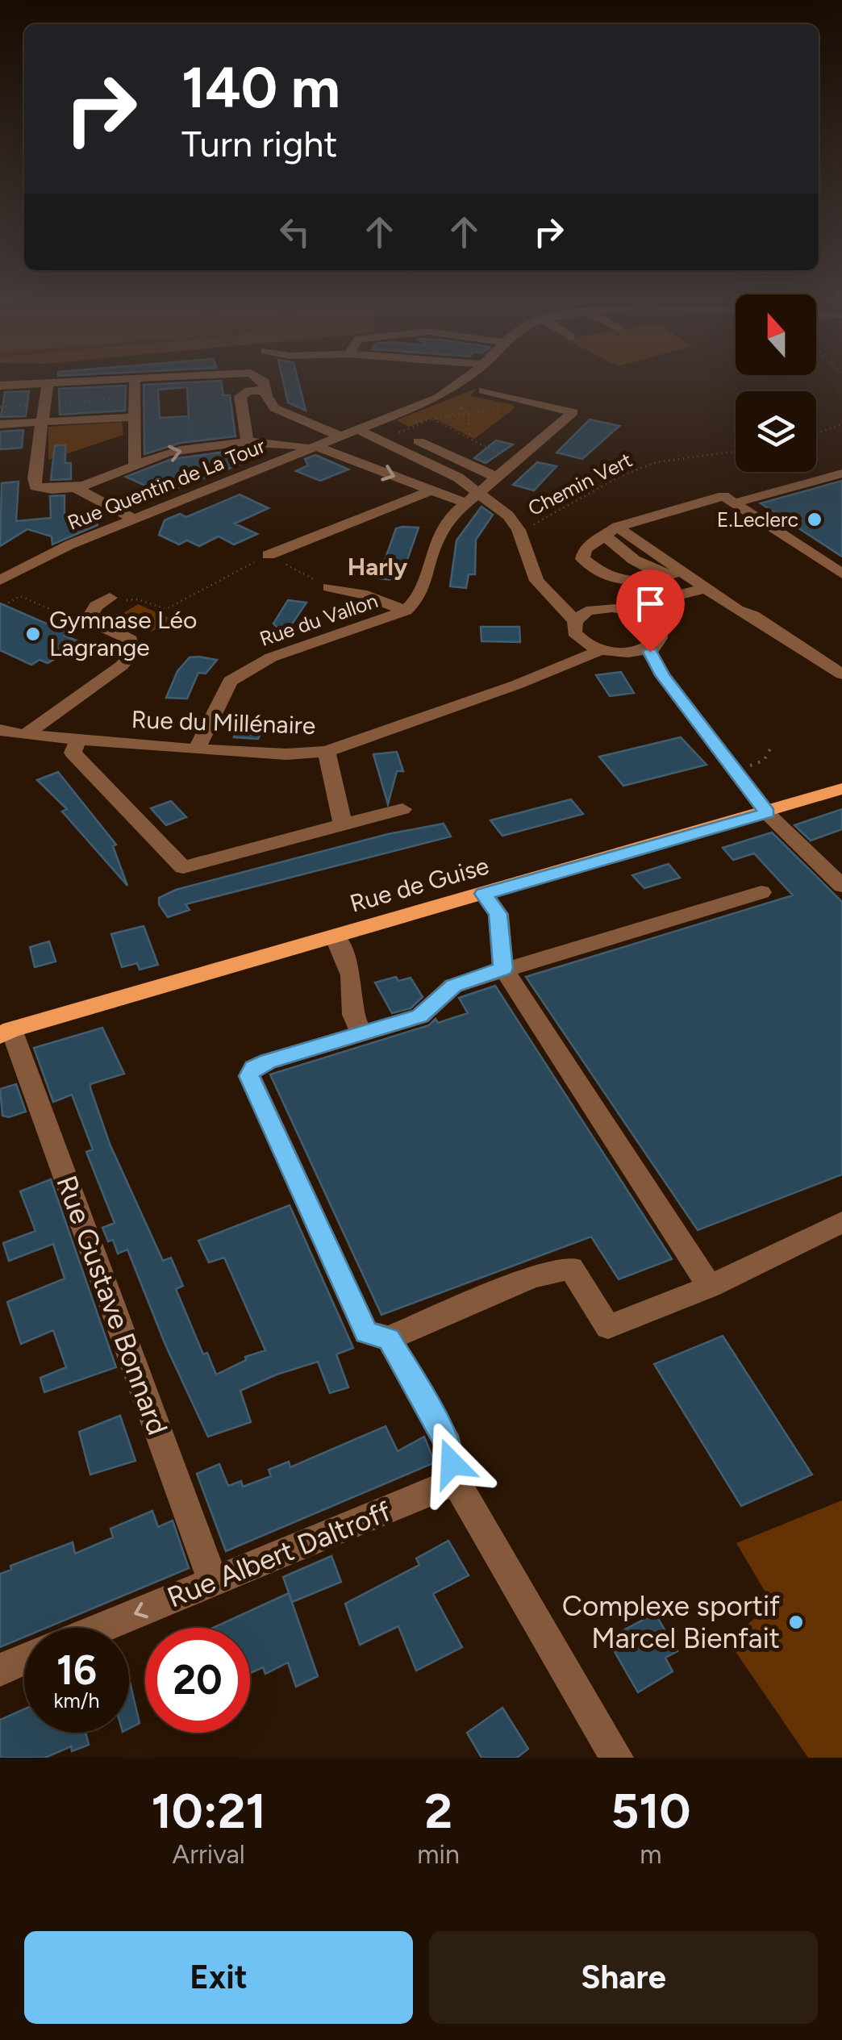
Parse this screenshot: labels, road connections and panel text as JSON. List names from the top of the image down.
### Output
{
  "streets": {
    "main road": ["Rue de Guise"],
    "street": [
      "Rue Quentin de La Tour",
      "Rue du Vallon",
      "Rue du Millénaire",
      "Rue Gustave Bonnard",
      "Rue Albert Daltroff"
    ],
    "path": ["Chemin Vert"]
  },
  "crossings": [
    ["Rue du Vallon", "Rue du Millénaire"],
    ["Rue de Guise", "Rue Gustave Bonnard"],
    ["Rue Gustave Bonnard", "Rue Albert Daltroff"]
  ],
  "districts": ["Harly"],
  "places": ["E.Leclerc", "Gymnase Léo Lagrange", "Complexe sportif Marcel Bienfait"],
  "north": "top",
  "page": {
    "turn": ["140 m", "Turn right"],
    "speed": "16 km/h",
    "limit": "20",
    "eta": [
      "10:21",
      "Arrival",
      "2",
      "min",
      "510",
      "m"
    ],
    "buttons": ["Exit", "Share"]
  }
}
